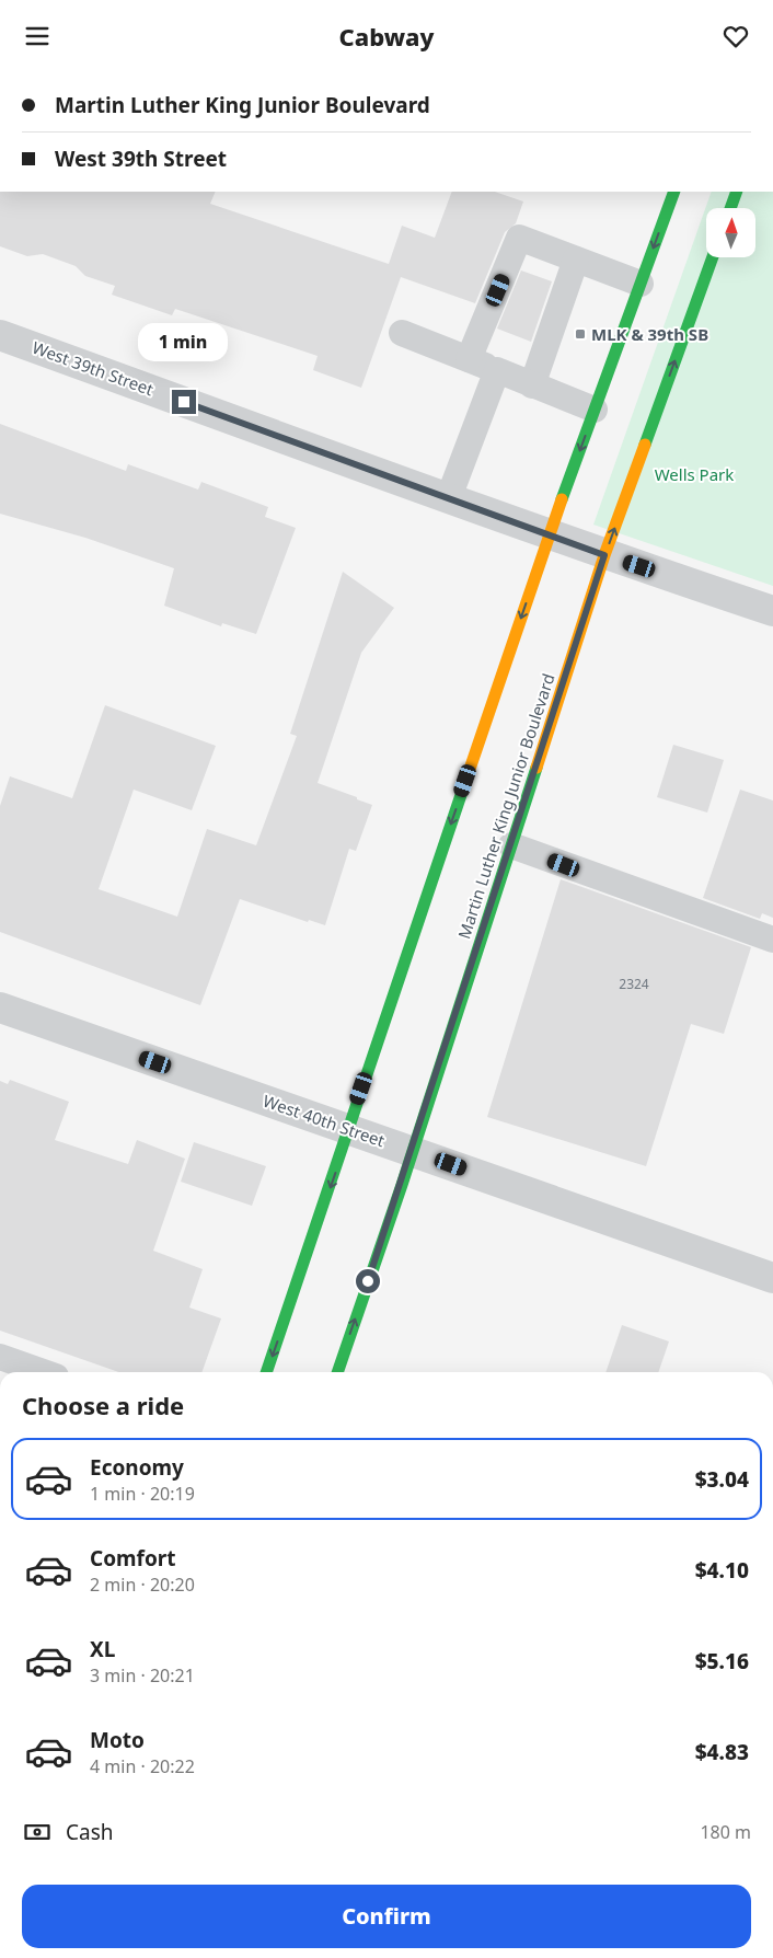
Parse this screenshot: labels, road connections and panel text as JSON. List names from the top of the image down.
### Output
{
  "streets": {
    "main road": ["Martin Luther King Junior Boulevard"],
    "street": ["West 39th Street", "West 40th Street"]
  },
  "crossings": [
    ["West 39th Street", "Martin Luther King Junior Boulevard"],
    ["Martin Luther King Junior Boulevard", "West 40th Street"]
  ],
  "parks": ["Wells Park"],
  "places": {
    "transit": ["MLK & 39th SB"]
  },
  "house_numbers": ["2324"],
  "north": "top",
  "page": {
    "header": "Cabway",
    "banner": ["Martin Luther King Junior Boulevard", "West 39th Street"],
    "bubble": "1 min",
    "heading": "Choose a ride",
    "list": [
      {
        "name": "Economy",
        "note": "1 min · 20:19",
        "value": "$3.04"
      },
      {
        "name": "Comfort",
        "note": "2 min · 20:20",
        "value": "$4.10"
      },
      {
        "name": "XL",
        "note": "3 min · 20:21",
        "value": "$5.16"
      },
      {
        "name": "Moto",
        "note": "4 min · 20:22",
        "value": "$4.83"
      }
    ],
    "pay": ["Cash", "180 m"],
    "buttons": "Confirm"
  }
}
